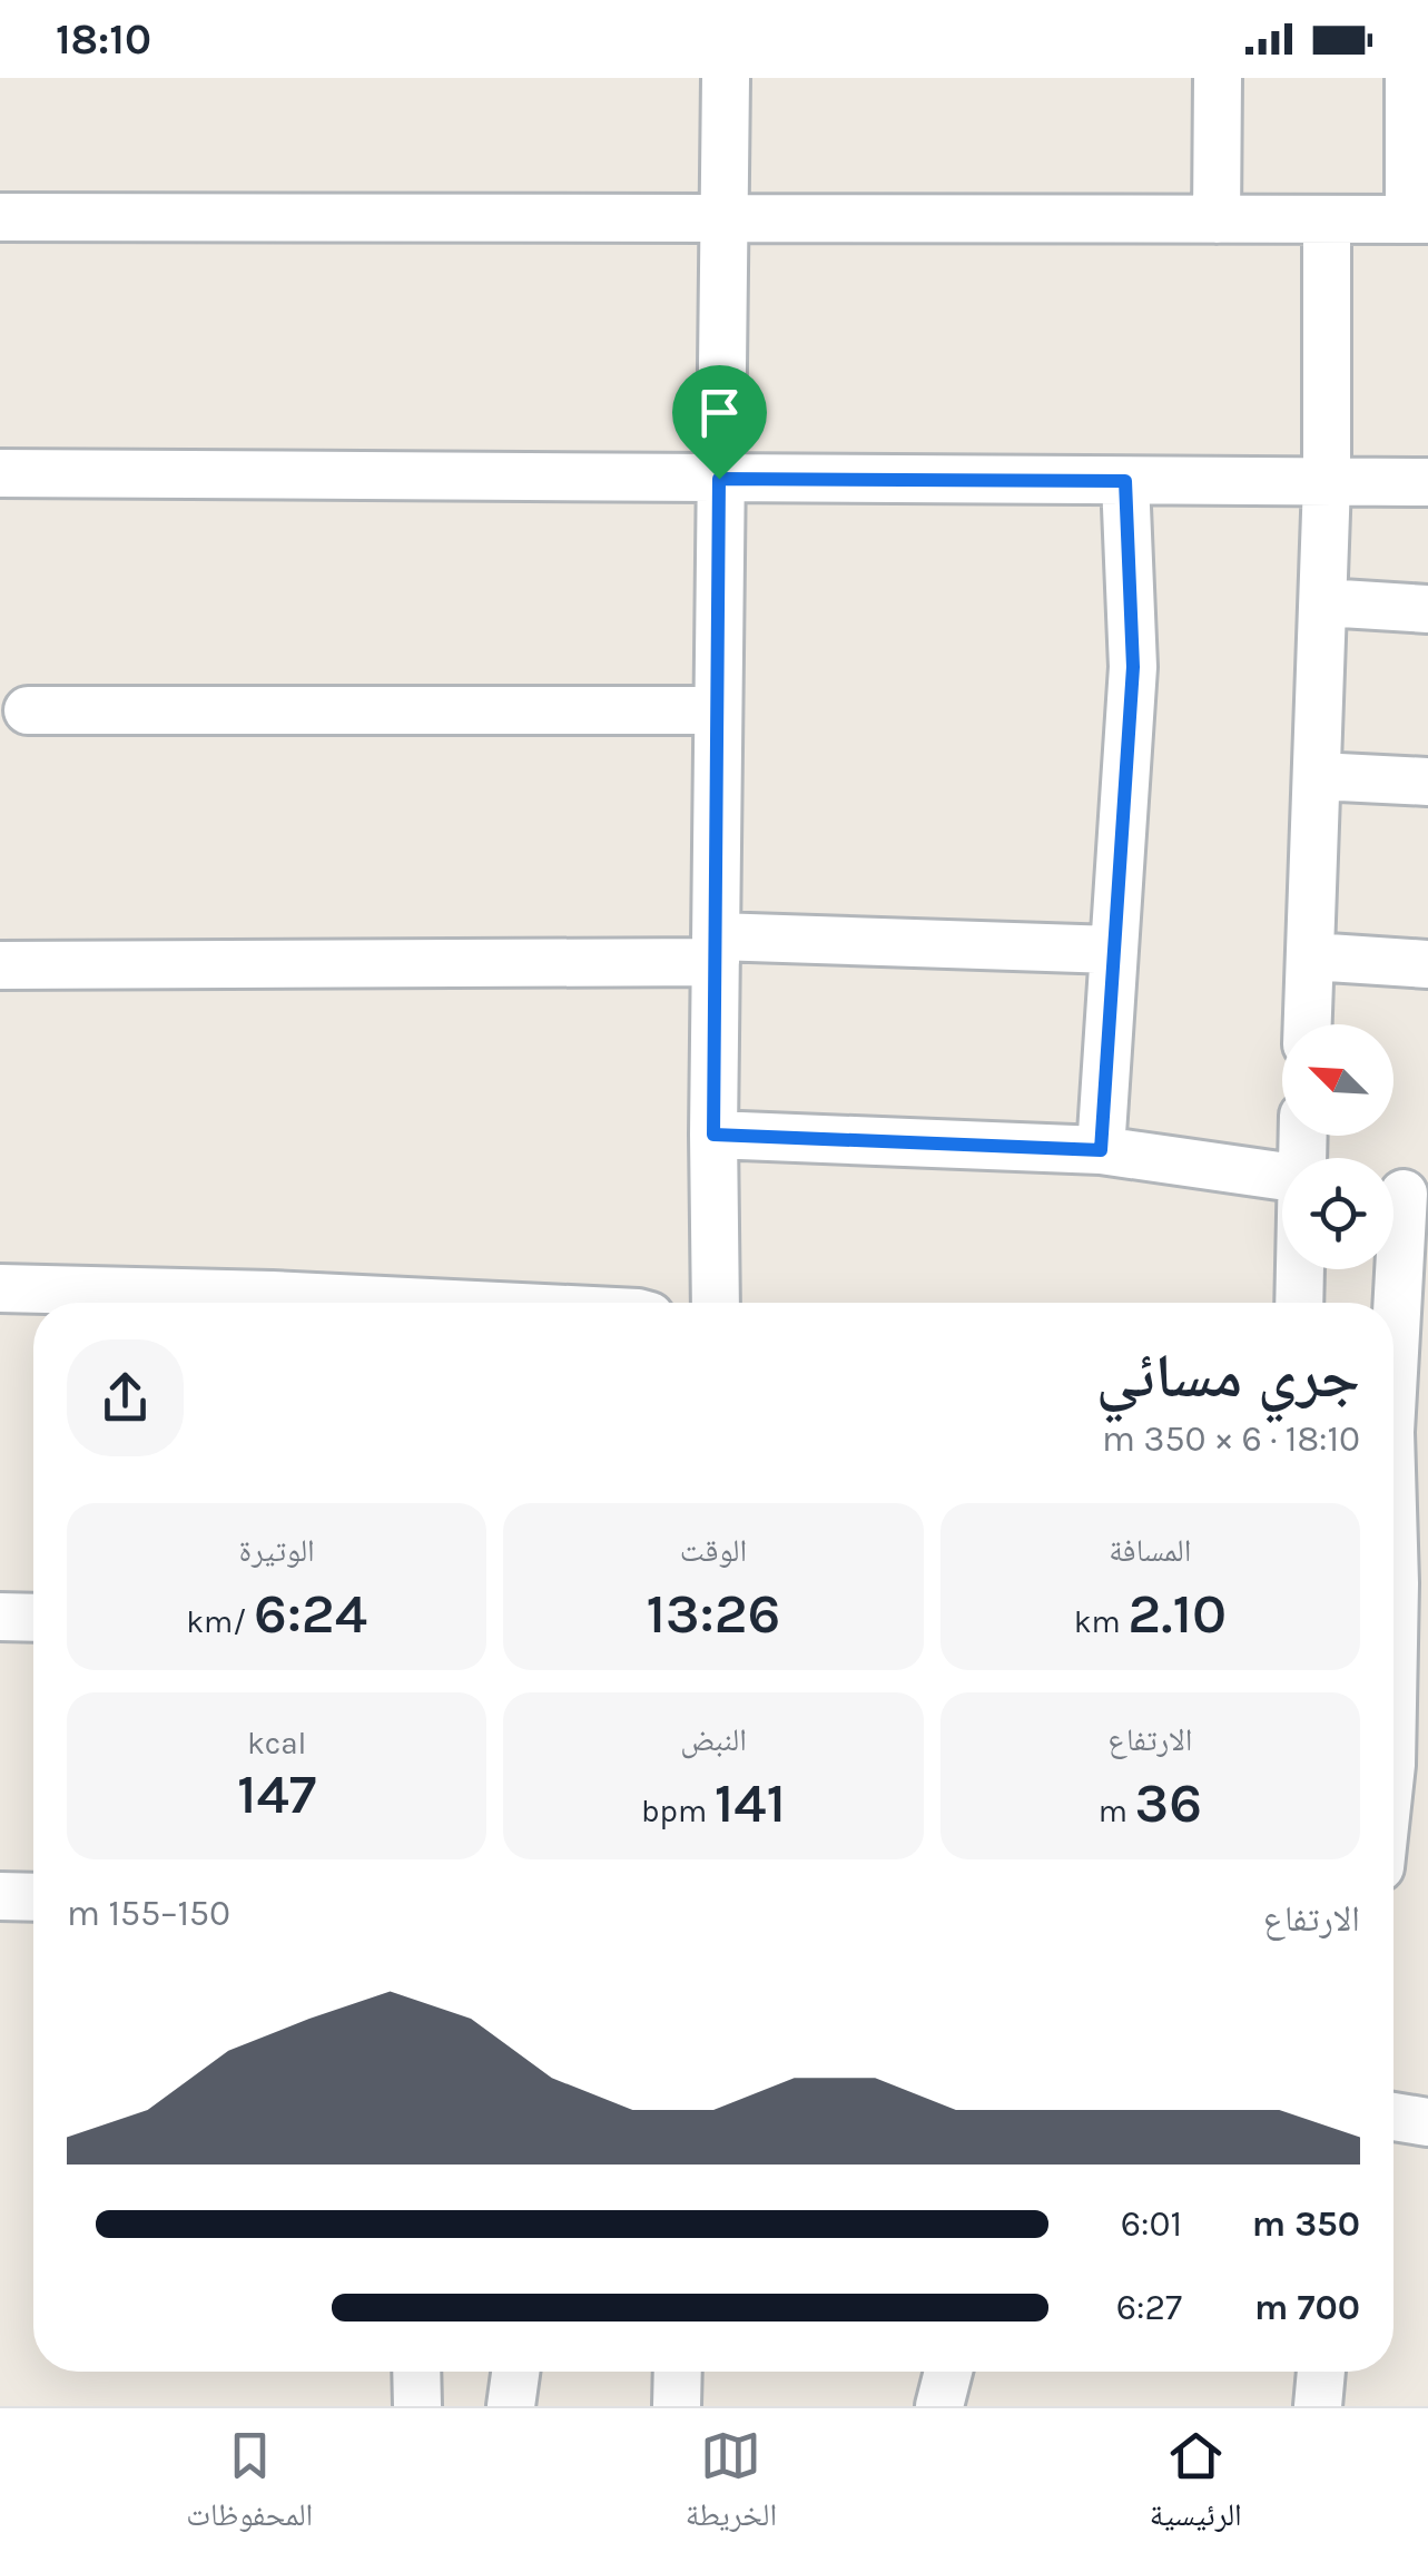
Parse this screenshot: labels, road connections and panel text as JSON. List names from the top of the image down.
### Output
{
  "north": "top left",
  "page": {
    "status": "18:10",
    "heading": ["جري مسائي", "18:10 · 6 × 350 m"],
    "stats": [
      ["المسافة", "2.10 km"],
      ["الوقت", "13:26"],
      ["الوتيرة", "6:24 /km"],
      ["الارتفاع", "36 m"],
      ["النبض", "141 bpm"],
      ["kcal", "147"]
    ],
    "chart": ["الارتفاع", "150–155 m"],
    "list": [
      {
        "name": "350 m",
        "note": "6:01"
      },
      {
        "name": "700 m",
        "note": "6:27"
      }
    ],
    "tabs": ["الرئيسية", "الخريطة", "المحفوظات"]
  }
}
